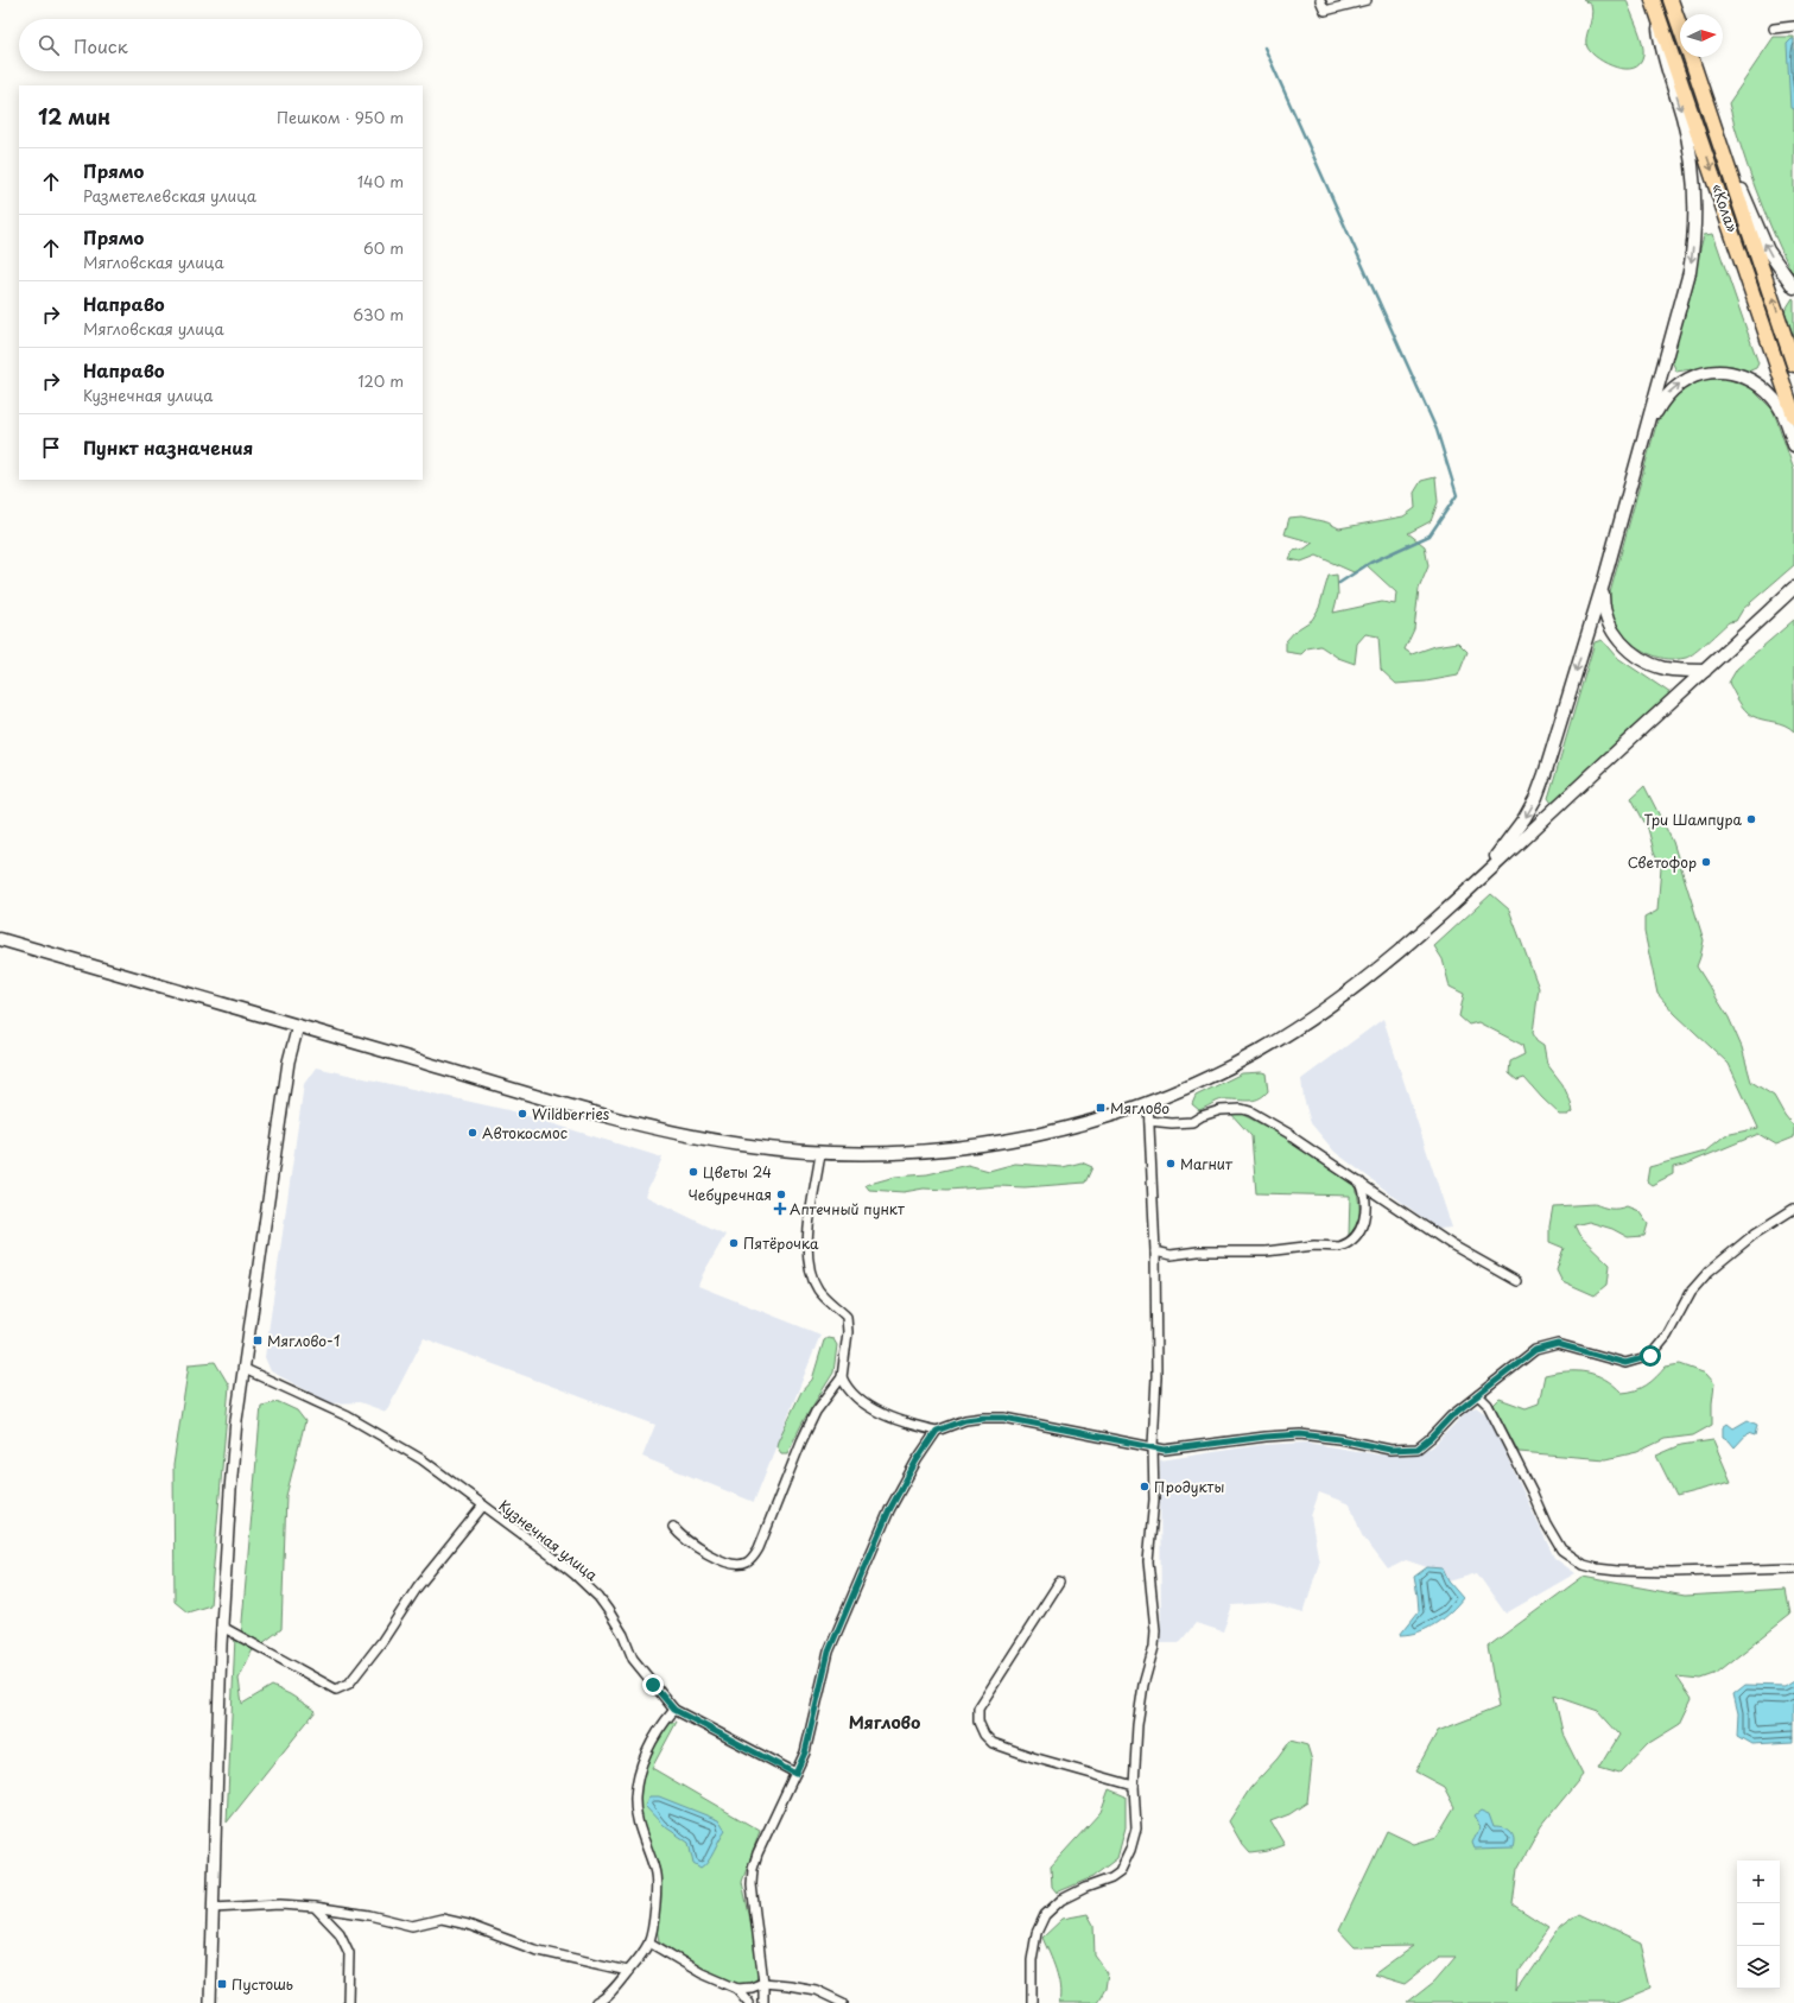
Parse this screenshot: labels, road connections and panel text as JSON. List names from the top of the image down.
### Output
{
  "streets": {
    "highway": ["«Кола»"],
    "street": ["Кузнечная улица"]
  },
  "districts": ["Мяглово"],
  "places": {
    "other": [
      "Три Шампура",
      "Светофор",
      "Wildberries",
      "Автокосмос",
      "Магнит",
      "Цветы 24",
      "Чебуречная",
      "Пятёрочка",
      "Продукты"
    ],
    "transit": ["Мяглово", "Мяглово-1", "Пустошь"],
    "health": ["Аптечный пункт"]
  },
  "north": "right",
  "page": {
    "search": "Поиск",
    "heading": ["12 мин", "Пешком · 950 m"],
    "list": [
      ["Прямо", "Разметелевская улица", "140 m"],
      ["Прямо", "Мягловская улица", "60 m"],
      ["Направо", "Мягловская улица", "630 m"],
      ["Направо", "Кузнечная улица", "120 m"],
      "Пункт назначения"
    ],
    "map_buttons": ["+", "−"]
  }
}
